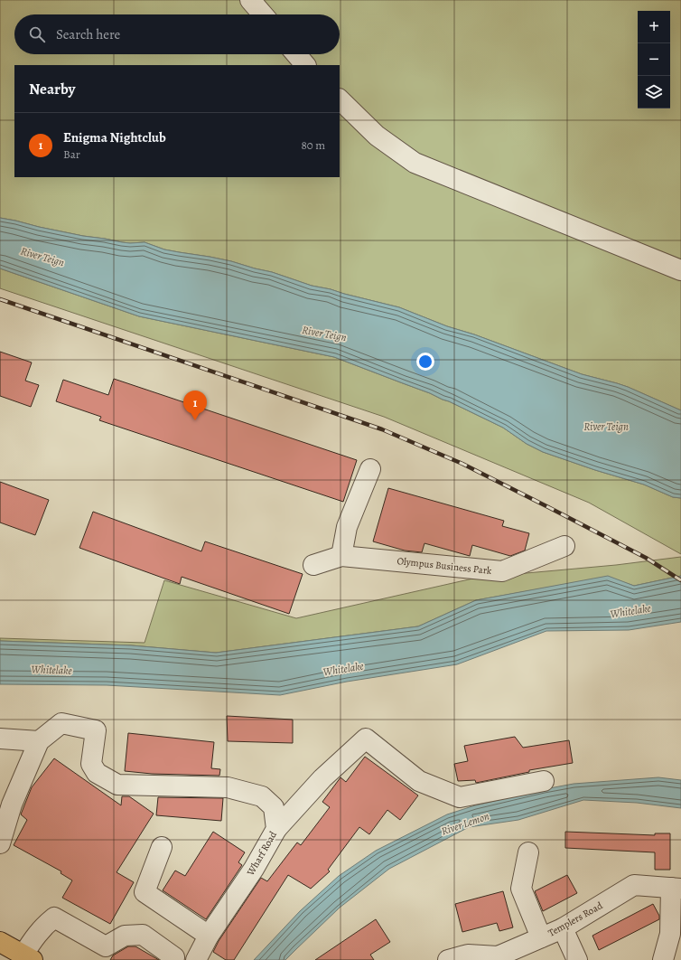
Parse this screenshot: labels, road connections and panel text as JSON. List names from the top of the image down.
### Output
{
  "streets": {
    "street": ["Olympus Business Park", "Wharf Road", "Templers Road"]
  },
  "water": ["River Teign", "Whitelake", "River Lemon"],
  "page": {
    "map_buttons": ["+", "−"],
    "search": "Search here",
    "heading": "Nearby",
    "list": [
      {
        "mark": "1",
        "name": "Enigma Nightclub",
        "note": "Bar",
        "value": "80 m"
      }
    ],
    "pins": "1"
  }
}
